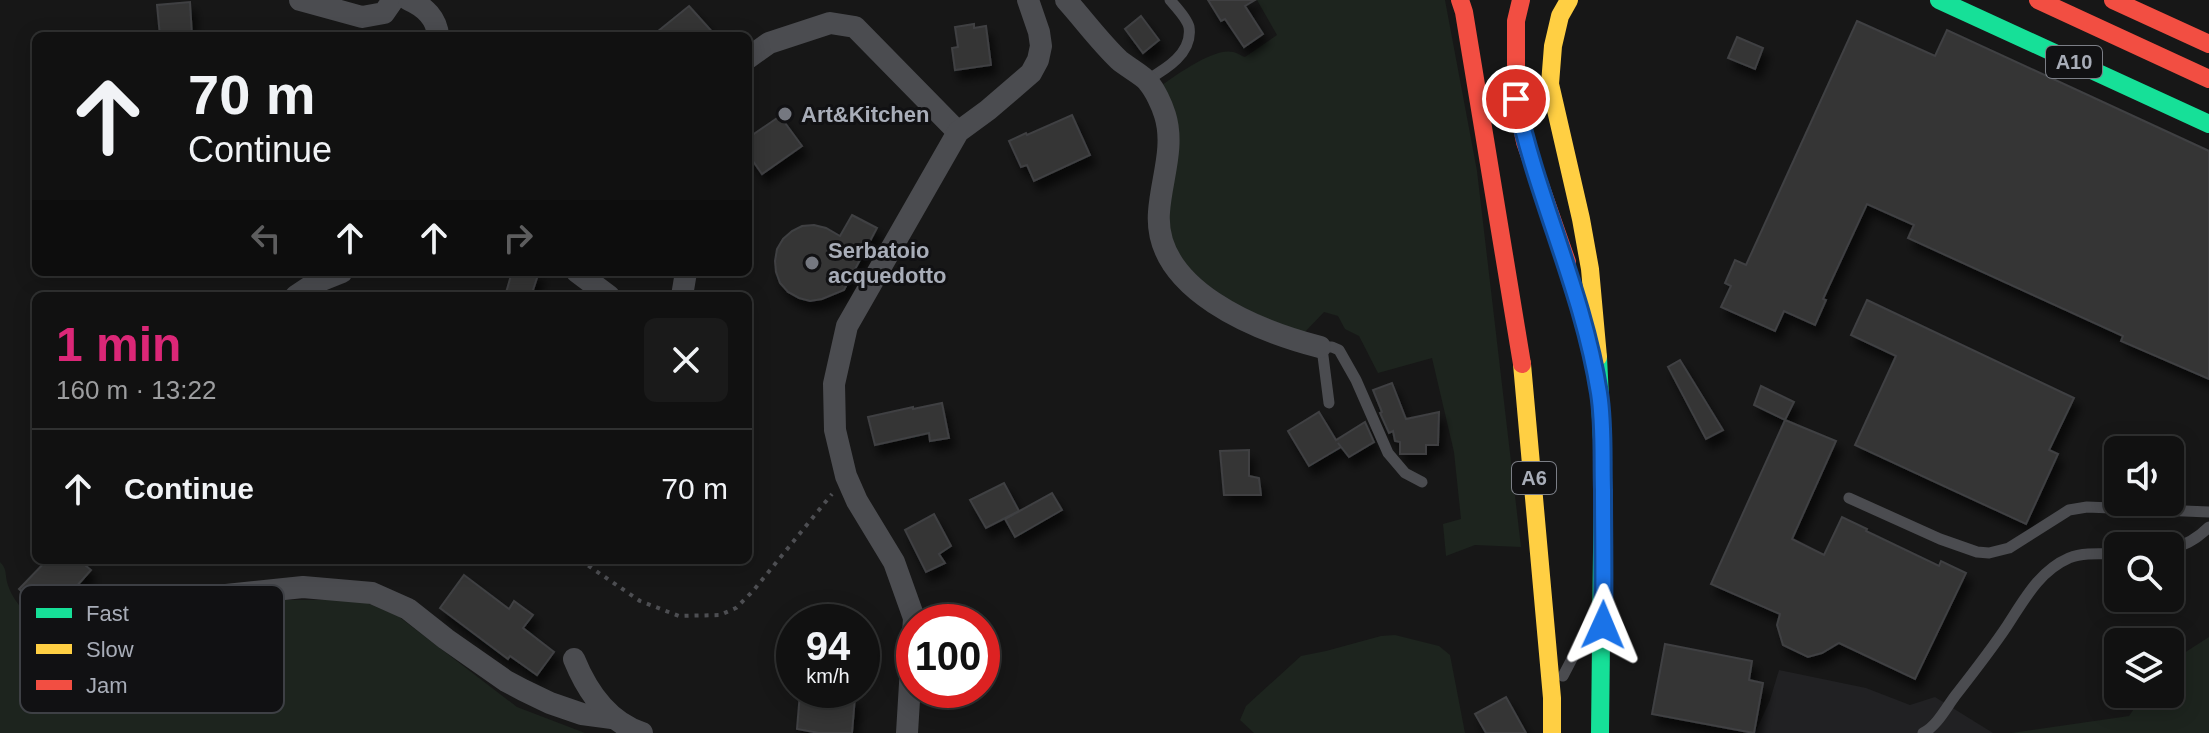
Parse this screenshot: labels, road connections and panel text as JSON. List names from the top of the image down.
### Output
{
  "streets": {
    "highway": ["A10", "A6"]
  },
  "places": ["Art&Kitchen", "Serbatoio acquedotto"],
  "legend": ["Fast", "Slow", "Jam"],
  "page": {
    "turn": ["70 m", "Continue"],
    "heading": ["1 min", "160 m · 13:22"],
    "list": [
      {
        "name": "Continue",
        "value": "70 m"
      }
    ],
    "speed": "94 km/h",
    "limit": "100"
  }
}
